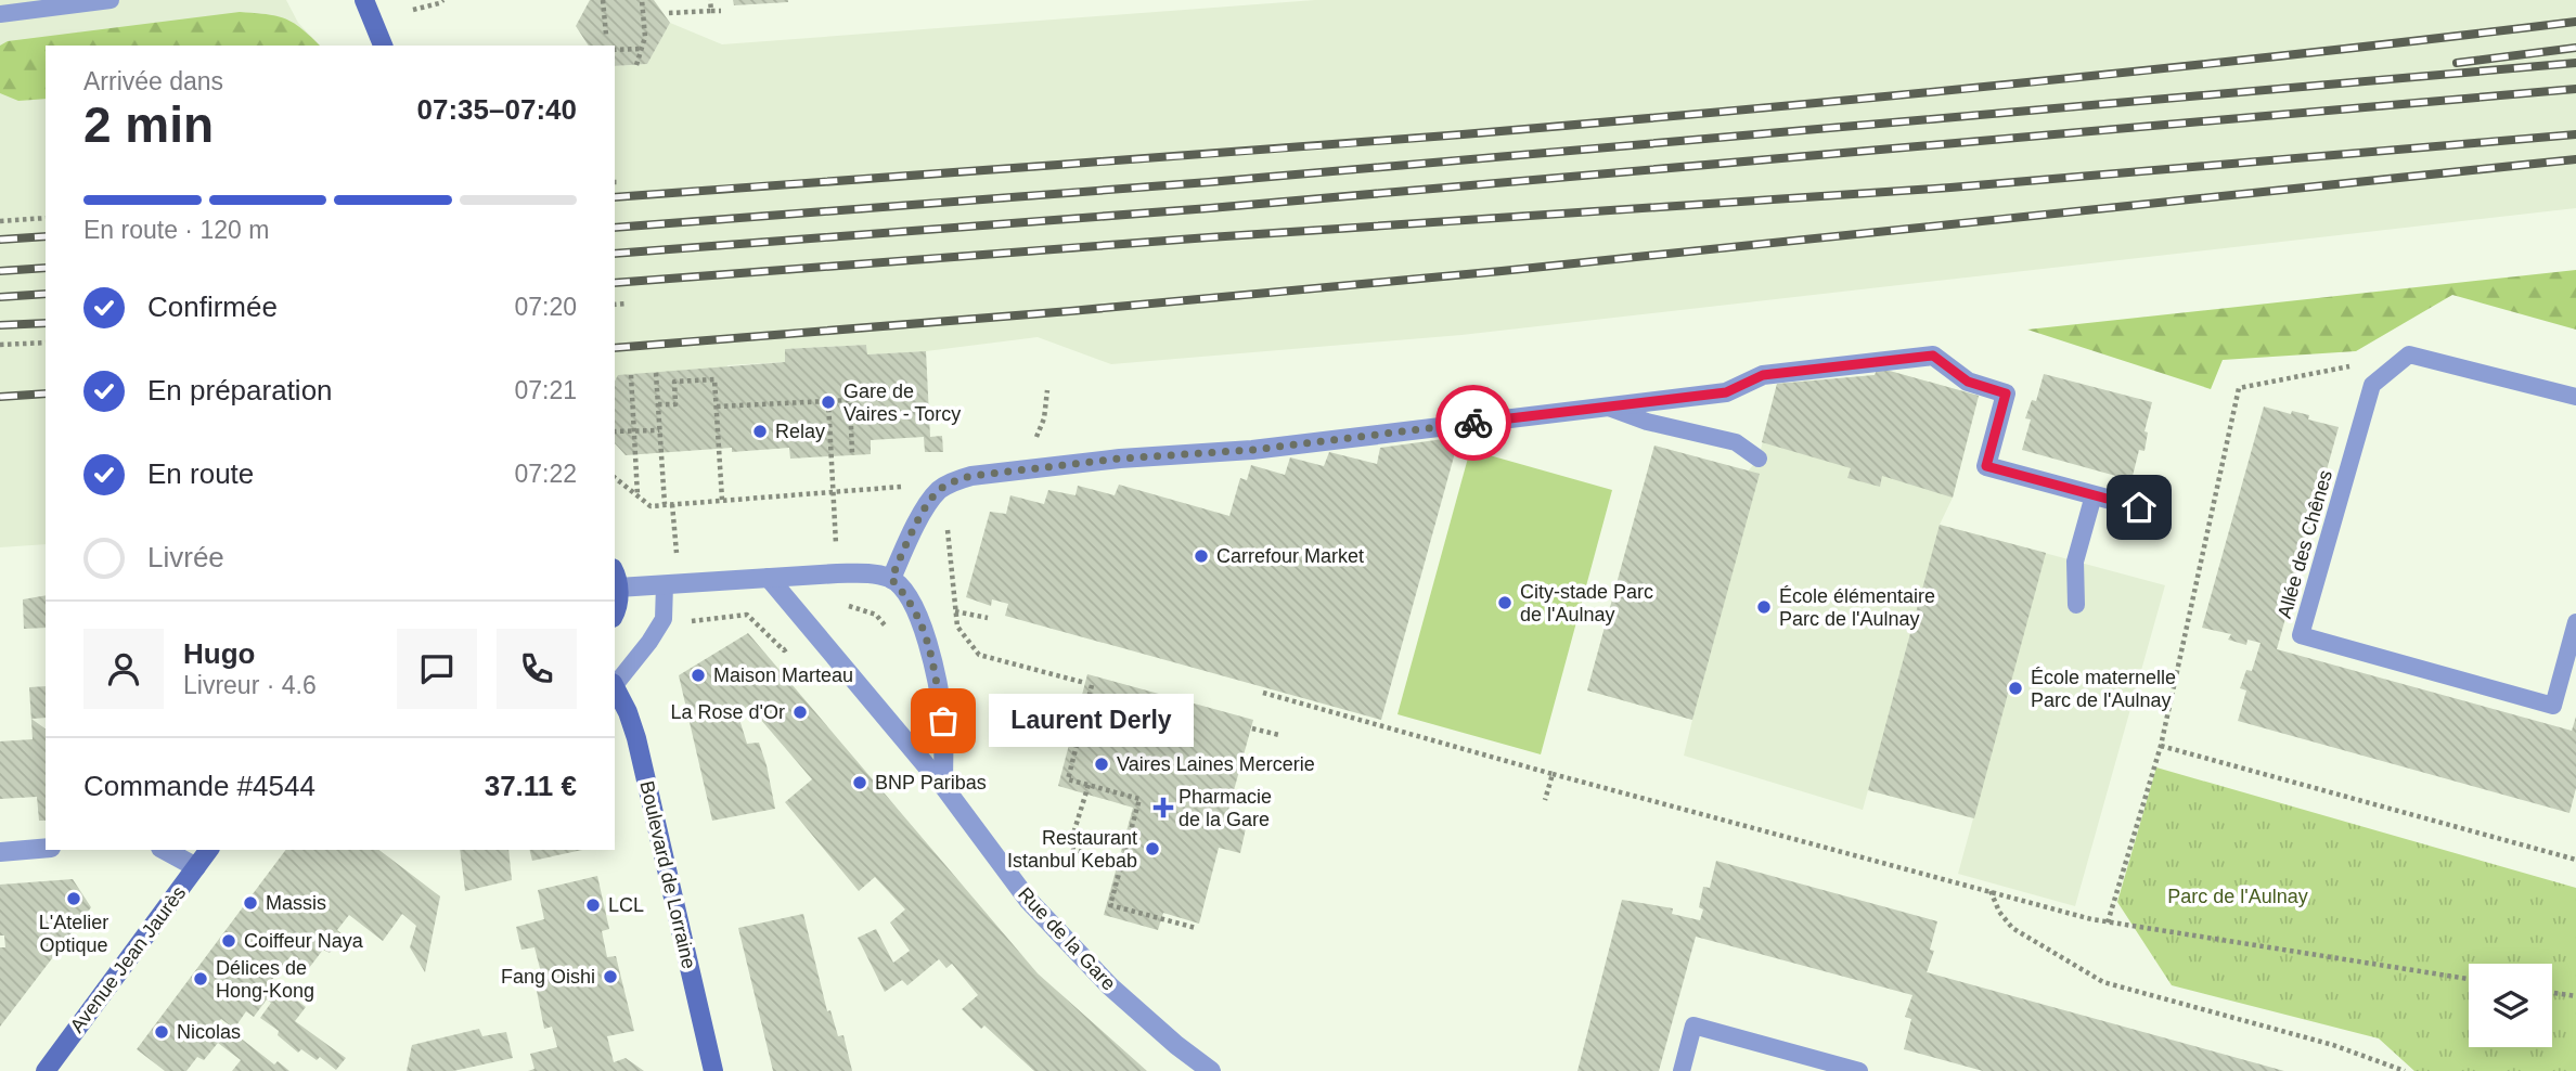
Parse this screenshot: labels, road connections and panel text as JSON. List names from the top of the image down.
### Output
{
  "streets": {
    "main road": ["Boulevard de Lorraine", "Avenue Jean Jaurès"],
    "street": ["Rue de la Gare"],
    "lane": ["Allée des Chênes"]
  },
  "parks": ["Parc de l'Aulnay"],
  "places": {
    "other": [
      "Gare de Vaires - Torcy",
      "Relay",
      "Carrefour Market",
      "City-stade Parc de l'Aulnay",
      "École élémentaire Parc de l'Aulnay",
      "Maison Marteau",
      "École maternelle Parc de l'Aulnay",
      "La Rose d'Or",
      "Laurent Derly",
      "Vaires Laines Mercerie",
      "BNP Paribas",
      "Restaurant Istanbul Kebab",
      "L'Atelier Optique",
      "Massis",
      "LCL",
      "Coiffeur Naya",
      "Fang Oishi",
      "Délices de Hong-Kong",
      "Nicolas"
    ],
    "health": ["Pharmacie de la Gare"]
  },
  "page": {
    "heading": ["2 min", "Arrivée dans", "07:35–07:40"],
    "panel": [
      "Hugo",
      "Livreur · 4.6",
      "Commande #4544",
      "37.11 €"
    ],
    "bar": "En route · 120 m",
    "list": [
      ["Confirmée", "07:20"],
      ["En préparation", "07:21"],
      ["En route", "07:22"],
      "Livrée"
    ],
    "bubble": "Laurent Derly"
  }
}
